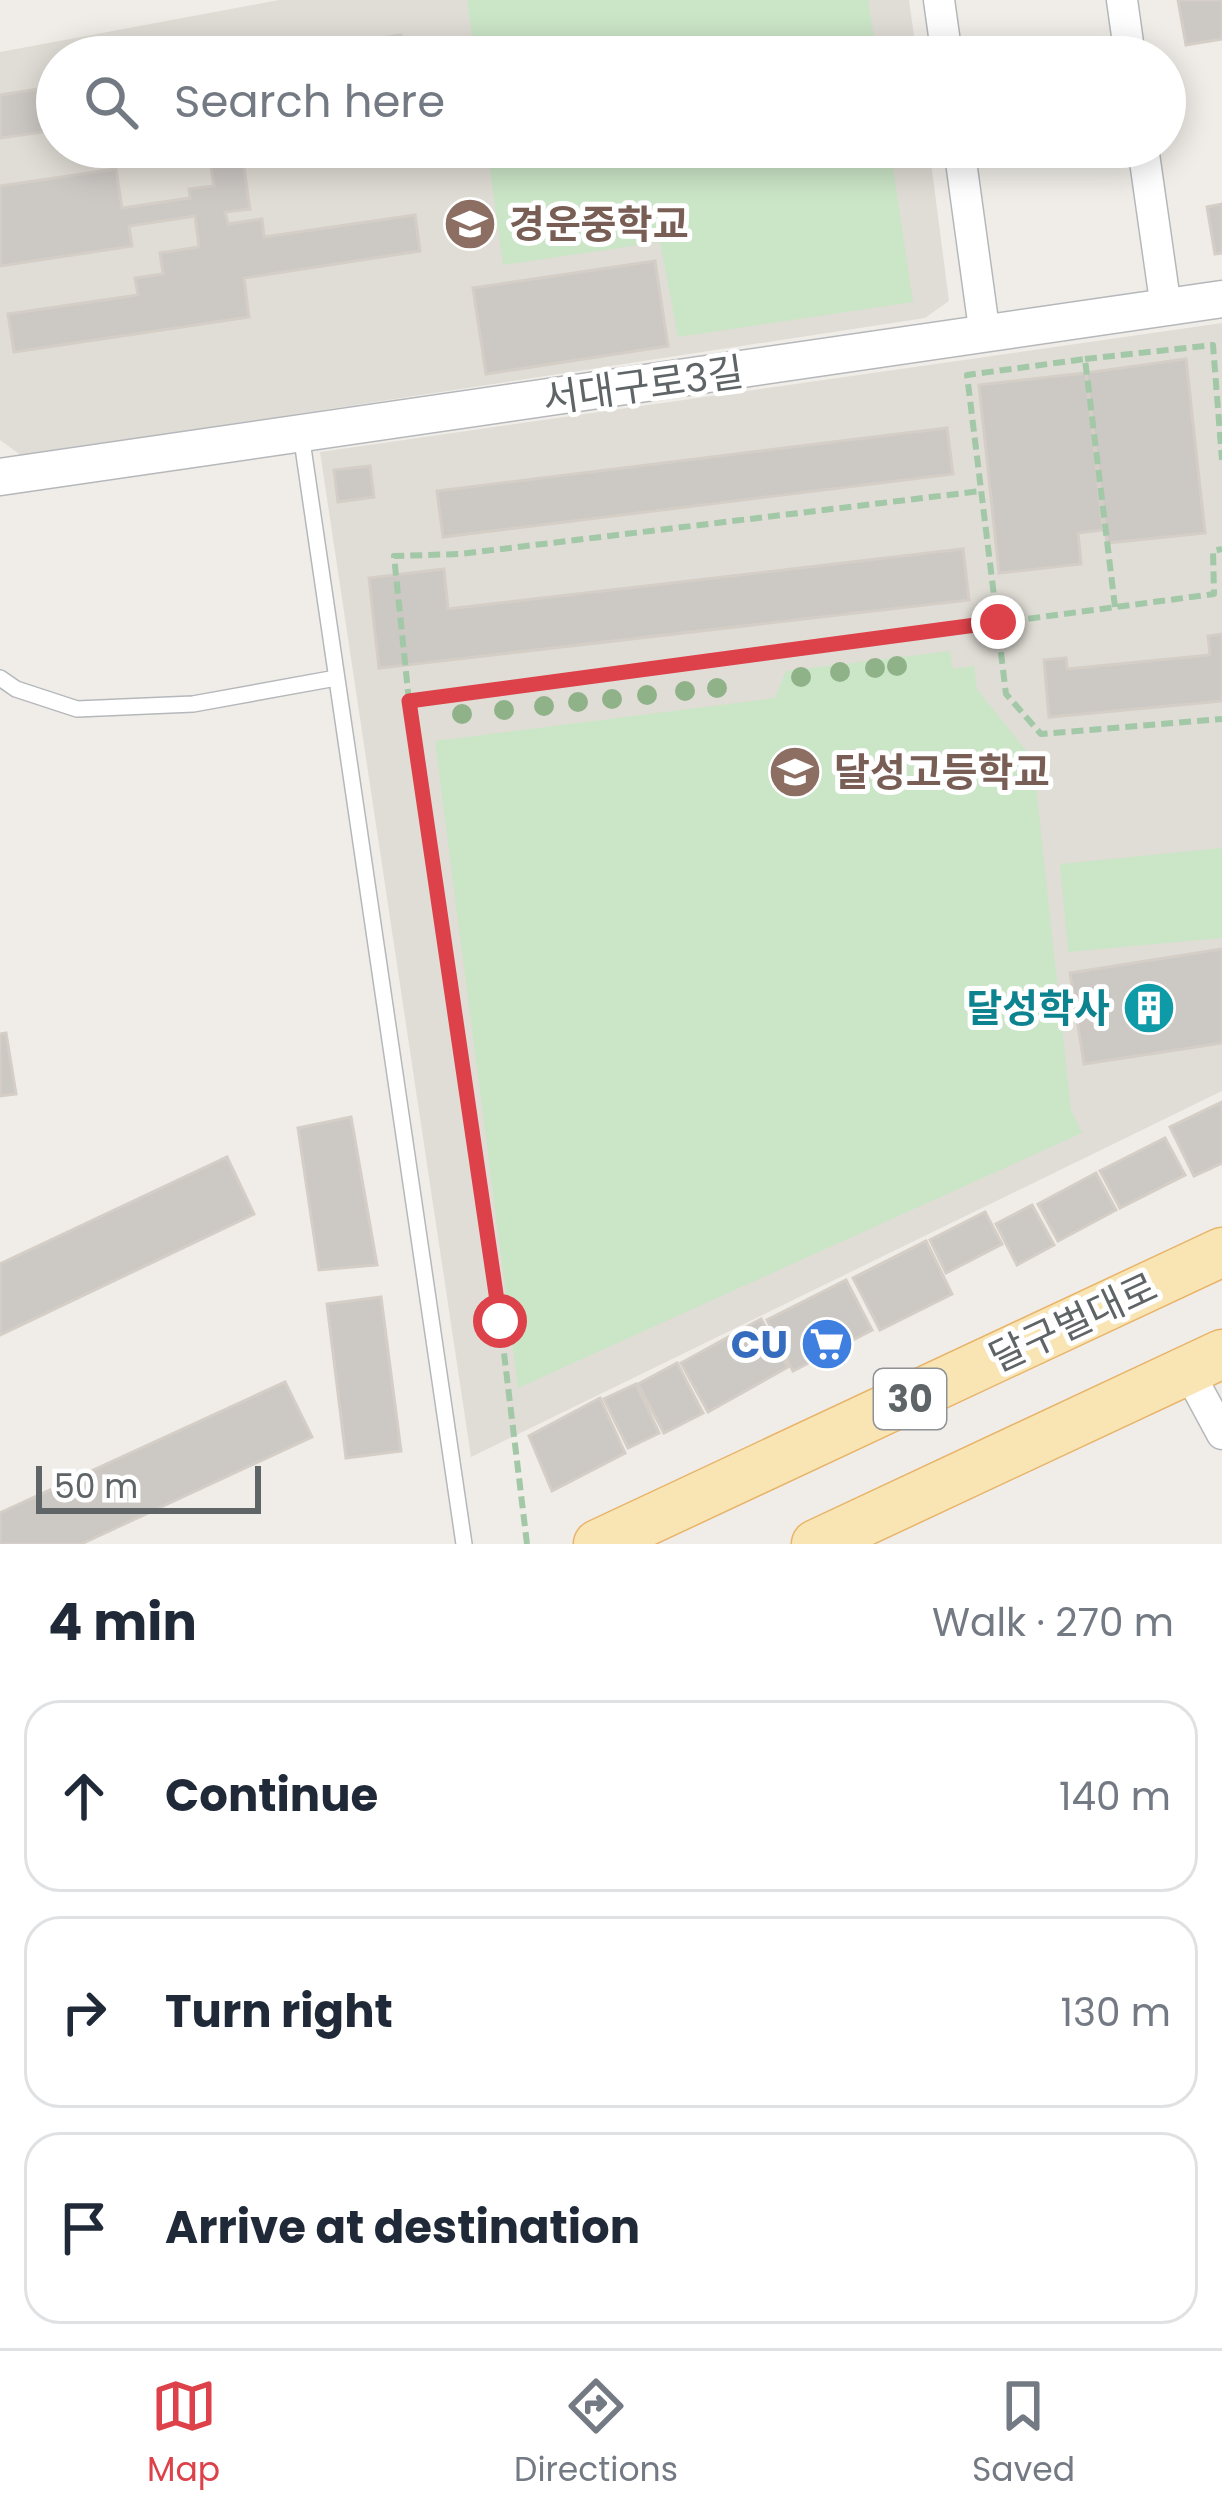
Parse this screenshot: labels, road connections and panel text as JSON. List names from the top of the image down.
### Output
{
  "streets": {
    "main road": ["달구벌대로", "30"],
    "street": ["서대구로3길"]
  },
  "places": {
    "school or university": ["경운중학교", "달성고등학교"],
    "building": ["달성학사"],
    "supermarket": ["CU"]
  },
  "scale_bar": "50 m",
  "page": {
    "search": "Search here",
    "scale": "50 m",
    "heading": ["4 min", "Walk · 270 m"],
    "list": [
      ["Continue", "140 m"],
      ["Turn right", "130 m"],
      "Arrive at destination"
    ],
    "nav": ["Map", "Directions", "Saved"]
  }
}
